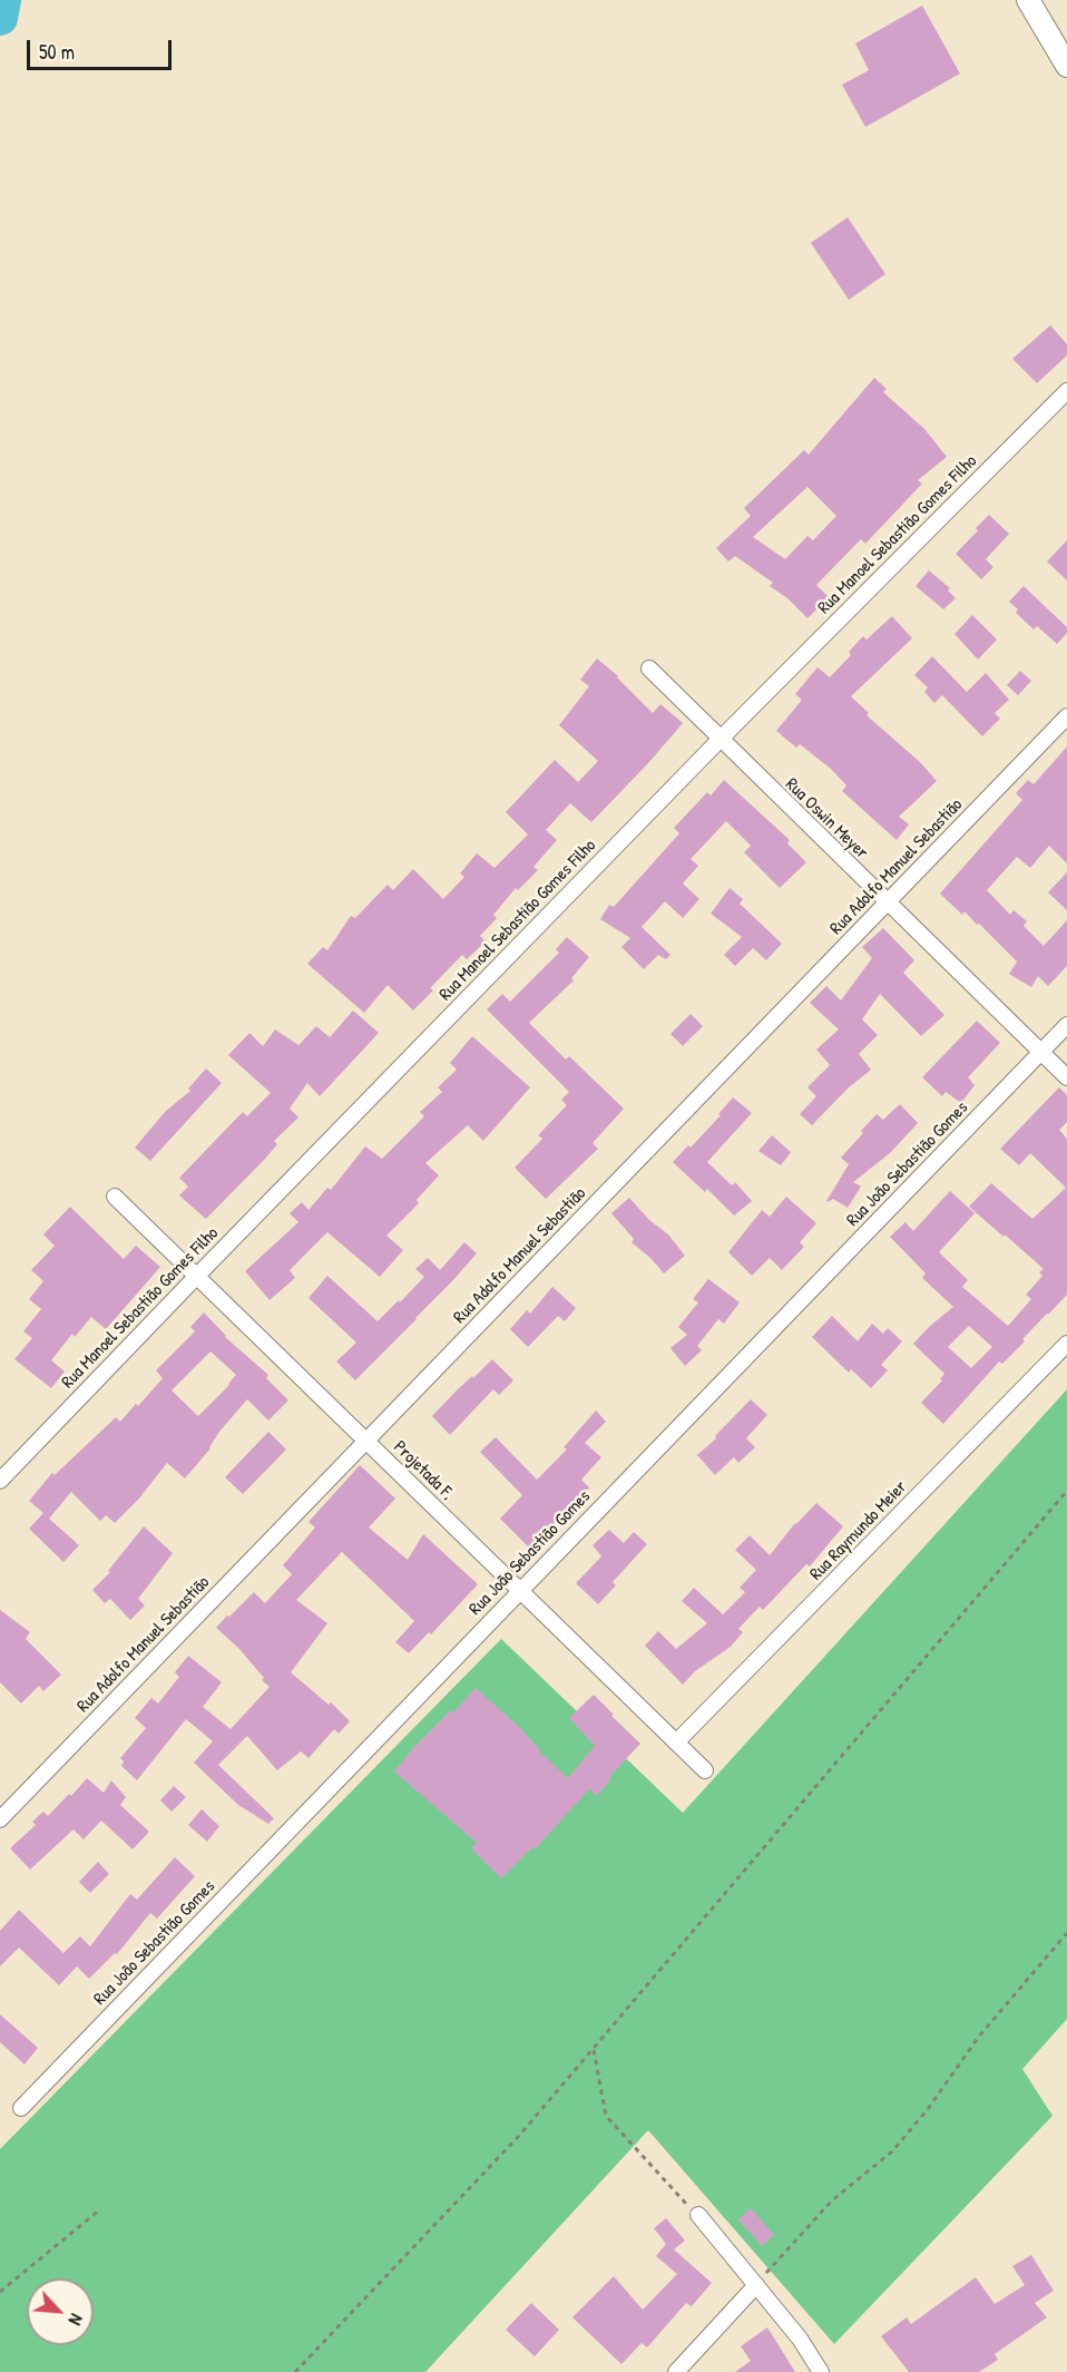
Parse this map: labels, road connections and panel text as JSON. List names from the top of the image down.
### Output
{
  "streets": {
    "street": [
      "Rua Manoel Sebastião Gomes Filho",
      "Rua Oswin Meyer",
      "Rua Adolfo Manuel Sebastião",
      "Rua João Sebastião Gomes",
      "Projetada F,",
      "Rua Raymundo Meier"
    ]
  },
  "crossings": [
    ["Rua Manoel Sebastião Gomes Filho", "Rua Oswin Meyer"],
    ["Rua Manoel Sebastião Gomes Filho", "Projetada F,"],
    ["Rua Oswin Meyer", "Rua Adolfo Manuel Sebastião"],
    ["Rua Oswin Meyer", "Rua João Sebastião Gomes"],
    ["Rua Adolfo Manuel Sebastião", "Projetada F,"],
    ["Rua João Sebastião Gomes", "Projetada F,"],
    ["Projetada F,", "Rua Raymundo Meier"]
  ],
  "scale_bar": "50 m",
  "north": "bottom right"
}
